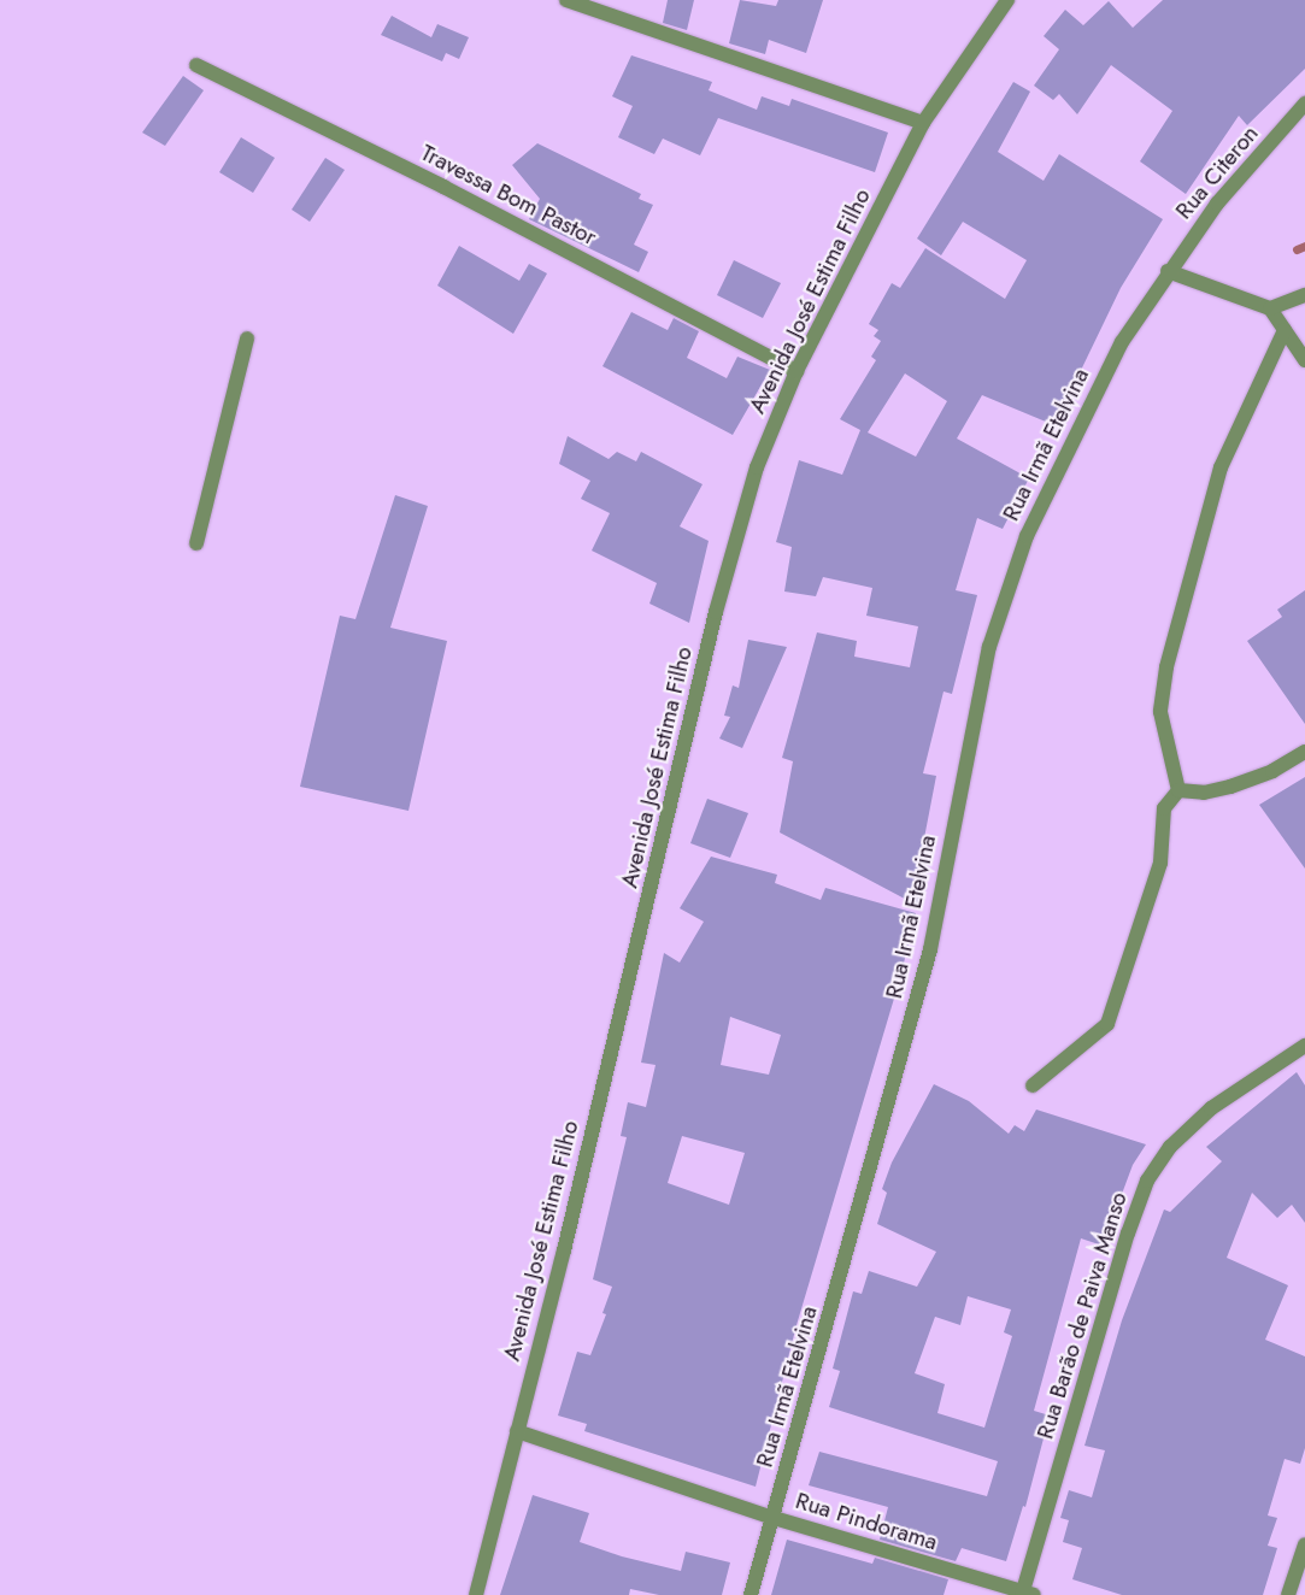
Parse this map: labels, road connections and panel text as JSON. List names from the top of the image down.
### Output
{
  "streets": {
    "street": [
      "Rua Citeron",
      "Travessa Bom Pastor",
      "Avenida José Estima Filho",
      "Rua Irmã Etelvina",
      "Rua Barão de Paiva Manso",
      "Rua Pindorama"
    ]
  },
  "crossings": [
    ["Rua Citeron", "Rua Irmã Etelvina"],
    ["Travessa Bom Pastor", "Avenida José Estima Filho"],
    ["Avenida José Estima Filho", "Rua Pindorama"],
    ["Rua Irmã Etelvina", "Rua Pindorama"],
    ["Rua Barão de Paiva Manso", "Rua Pindorama"]
  ]
}
